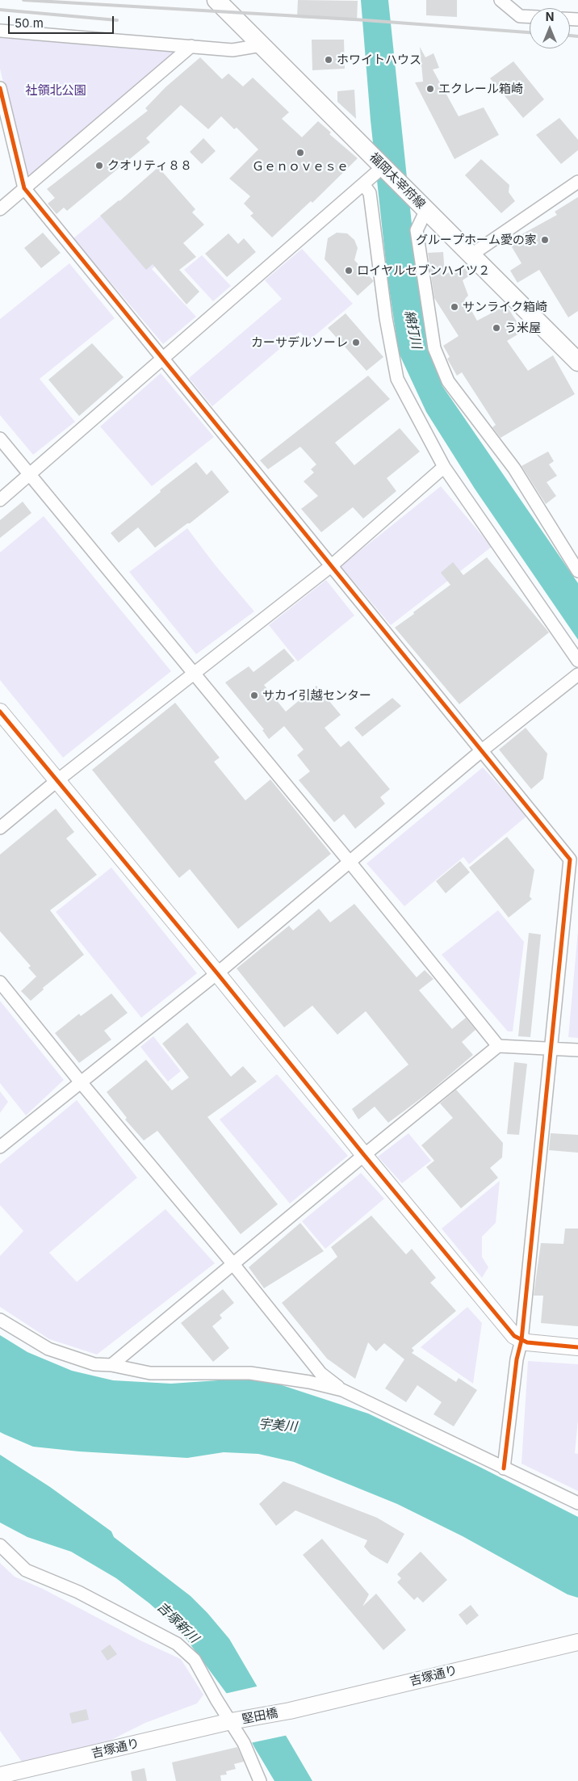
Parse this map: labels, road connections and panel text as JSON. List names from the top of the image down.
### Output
{
  "streets": {
    "main road": ["福岡太宰府線"],
    "street": ["吉塚通り", "堅田橋"]
  },
  "crossings": [
    ["吉塚通り", "堅田橋"]
  ],
  "water": ["綿打川", "宇美川", "吉塚新川"],
  "parks": ["社領北公園"],
  "places": [
    "ホワイトハウス",
    "エクレール箱崎",
    "Ｇｅｎｏｖｅｓｅ",
    "クオリティ８８",
    "グループホーム愛の家",
    "ロイヤルセブンハイツ２",
    "サンライク箱崎",
    "う米屋",
    "カーサデルソーレ",
    "サカイ引越センター"
  ],
  "scale_bar": "50 m",
  "north": "top"
}
